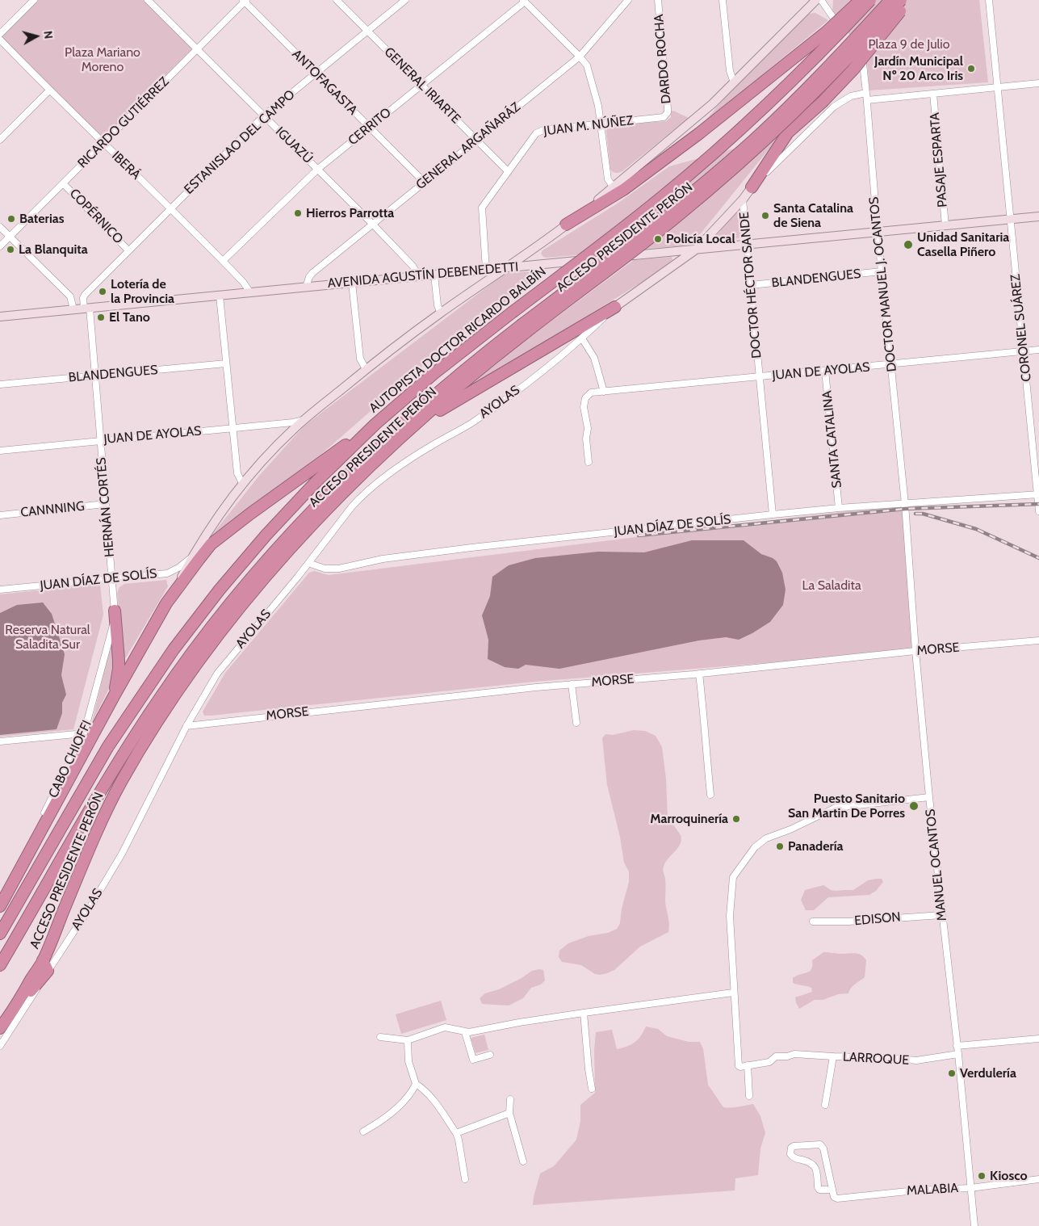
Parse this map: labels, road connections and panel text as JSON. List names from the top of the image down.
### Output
{
  "streets": {
    "highway": ["ACCESO PRESIDENTE PERÓN", "AUTOPISTA DOCTOR RICARDO BALBÍN"],
    "main road": ["AVENIDA AGUSTÍN DEBENEDETTI"],
    "street": [
      "DARDO ROCHA",
      "ANTOFAGASTA",
      "GENERAL IRIARTE",
      "RICARDO GUTIÉRREZ",
      "JUAN M. NÚÑEZ",
      "CERRITO",
      "ESTANISLAO DEL CAMPO",
      "IGUAZÚ",
      "GENERAL ARGAÑARÁZ",
      "PASAJE ESPARTA",
      "IBERÁ",
      "COPÉRNICO",
      "BLANDENGUES",
      "DOCTOR MANUEL J. OCANTOS",
      "DOCTOR HÉCTOR SANDE",
      "CORONEL SUÁREZ",
      "JUAN DE AYOLAS",
      "AYOLAS",
      "SANTA CATALINA",
      "HERNÁN CORTÉS",
      "CANNNING",
      "JUAN DÍAZ DE SOLÍS",
      "MORSE",
      "CABO CHIOFFI",
      "MANUEL OCANTOS",
      "EDISON",
      "LARROQUE",
      "MALABIA"
    ]
  },
  "crossings": [
    ["DARDO ROCHA", "JUAN M. NÚÑEZ"],
    ["ANTOFAGASTA", "RICARDO GUTIÉRREZ"],
    ["ANTOFAGASTA", "CERRITO"],
    ["ANTOFAGASTA", "ESTANISLAO DEL CAMPO"],
    ["ANTOFAGASTA", "GENERAL ARGAÑARÁZ"],
    ["GENERAL IRIARTE", "JUAN M. NÚÑEZ"],
    ["GENERAL IRIARTE", "CERRITO"],
    ["GENERAL IRIARTE", "ESTANISLAO DEL CAMPO"],
    ["GENERAL IRIARTE", "GENERAL ARGAÑARÁZ"],
    ["RICARDO GUTIÉRREZ", "IGUAZÚ"],
    ["RICARDO GUTIÉRREZ", "IBERÁ"],
    ["RICARDO GUTIÉRREZ", "COPÉRNICO"],
    ["JUAN M. NÚÑEZ", "AVENIDA AGUSTÍN DEBENEDETTI"],
    ["CERRITO", "IGUAZÚ"],
    ["CERRITO", "IBERÁ"],
    ["ESTANISLAO DEL CAMPO", "IGUAZÚ"],
    ["ESTANISLAO DEL CAMPO", "IBERÁ"],
    ["ESTANISLAO DEL CAMPO", "COPÉRNICO"],
    ["ESTANISLAO DEL CAMPO", "HERNÁN CORTÉS"],
    ["IGUAZÚ", "GENERAL ARGAÑARÁZ"],
    ["IGUAZÚ", "AVENIDA AGUSTÍN DEBENEDETTI"],
    ["GENERAL ARGAÑARÁZ", "AVENIDA AGUSTÍN DEBENEDETTI"],
    ["PASAJE ESPARTA", "AVENIDA AGUSTÍN DEBENEDETTI"],
    ["IBERÁ", "AVENIDA AGUSTÍN DEBENEDETTI"],
    ["ACCESO PRESIDENTE PERÓN", "AYOLAS"],
    ["AVENIDA AGUSTÍN DEBENEDETTI", "DOCTOR MANUEL J. OCANTOS"],
    ["AVENIDA AGUSTÍN DEBENEDETTI", "DOCTOR HÉCTOR SANDE"],
    ["AVENIDA AGUSTÍN DEBENEDETTI", "CORONEL SUÁREZ"],
    ["AVENIDA AGUSTÍN DEBENEDETTI", "HERNÁN CORTÉS"],
    ["BLANDENGUES", "DOCTOR MANUEL J. OCANTOS"],
    ["BLANDENGUES", "DOCTOR HÉCTOR SANDE"],
    ["BLANDENGUES", "HERNÁN CORTÉS"],
    ["DOCTOR MANUEL J. OCANTOS", "JUAN DE AYOLAS"],
    ["DOCTOR MANUEL J. OCANTOS", "JUAN DÍAZ DE SOLÍS"],
    ["DOCTOR MANUEL J. OCANTOS", "MANUEL OCANTOS"],
    ["DOCTOR HÉCTOR SANDE", "JUAN DE AYOLAS"],
    ["DOCTOR HÉCTOR SANDE", "JUAN DÍAZ DE SOLÍS"],
    ["CORONEL SUÁREZ", "JUAN DE AYOLAS"],
    ["CORONEL SUÁREZ", "JUAN DÍAZ DE SOLÍS"],
    ["JUAN DE AYOLAS", "SANTA CATALINA"],
    ["JUAN DE AYOLAS", "HERNÁN CORTÉS"],
    ["AYOLAS", "JUAN DÍAZ DE SOLÍS"],
    ["AYOLAS", "MORSE"],
    ["SANTA CATALINA", "JUAN DÍAZ DE SOLÍS"],
    ["HERNÁN CORTÉS", "CANNNING"],
    ["HERNÁN CORTÉS", "JUAN DÍAZ DE SOLÍS"],
    ["HERNÁN CORTÉS", "CABO CHIOFFI"],
    ["JUAN DÍAZ DE SOLÍS", "MANUEL OCANTOS"],
    ["MORSE", "MANUEL OCANTOS"],
    ["MANUEL OCANTOS", "EDISON"],
    ["MANUEL OCANTOS", "LARROQUE"],
    ["MANUEL OCANTOS", "MALABIA"]
  ],
  "parks": [
    "Plaza 9 de Julio",
    "Plaza Mariano Moreno",
    "La Saladita",
    "Reserva Natural Saladita Sur"
  ],
  "places": [
    "Jardín Municipal Nº 20 Arco Iris",
    "Hierros Parrotta",
    "Santa Catalina de Siena",
    "Baterias",
    "Policía Local",
    "Unidad Sanitaria Casella Piñero",
    "La Blanquita",
    "Lotería de la Provincia",
    "El Tano",
    "Puesto Sanitario San Martin De Porres",
    "Marroquinería",
    "Panadería",
    "Verdulería",
    "Kiosco"
  ],
  "north": "right"
}
